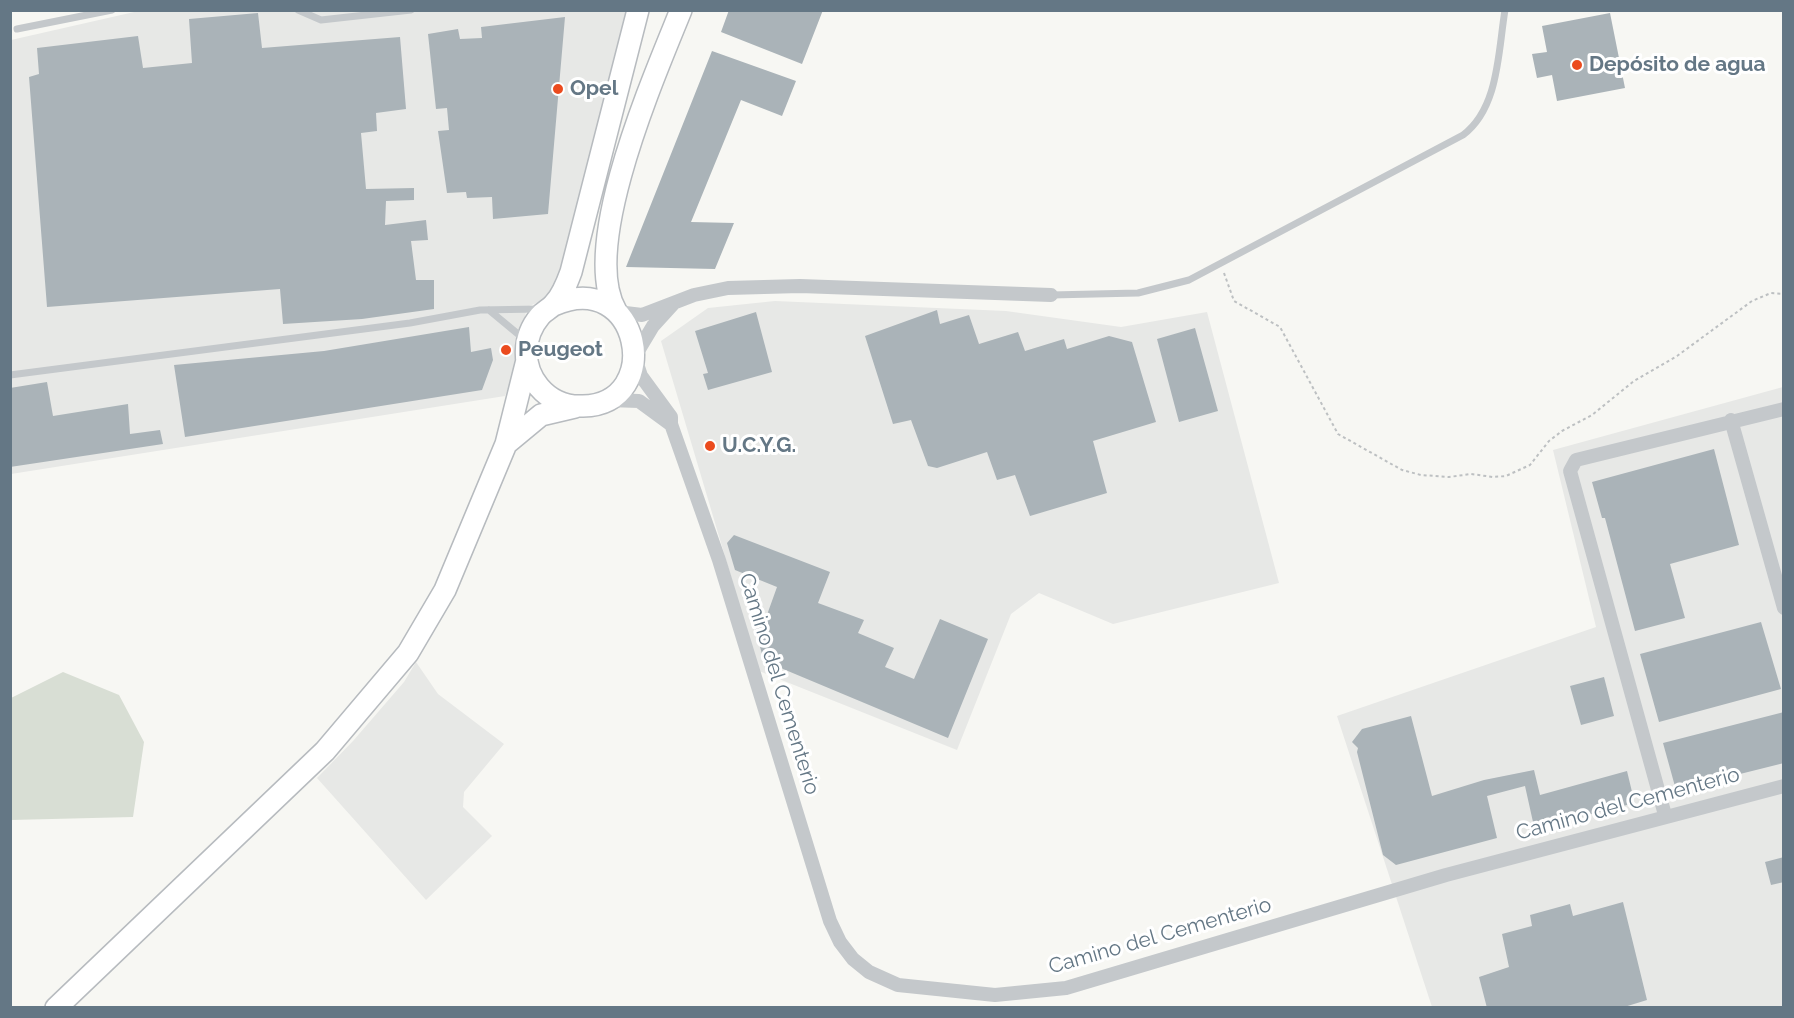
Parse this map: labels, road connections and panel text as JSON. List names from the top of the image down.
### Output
{
  "streets": {
    "street": ["Camino del Cementerio"]
  },
  "places": [
    "Depósito de agua",
    "Opel",
    "Peugeot",
    "U.C.Y.G."
  ]
}
